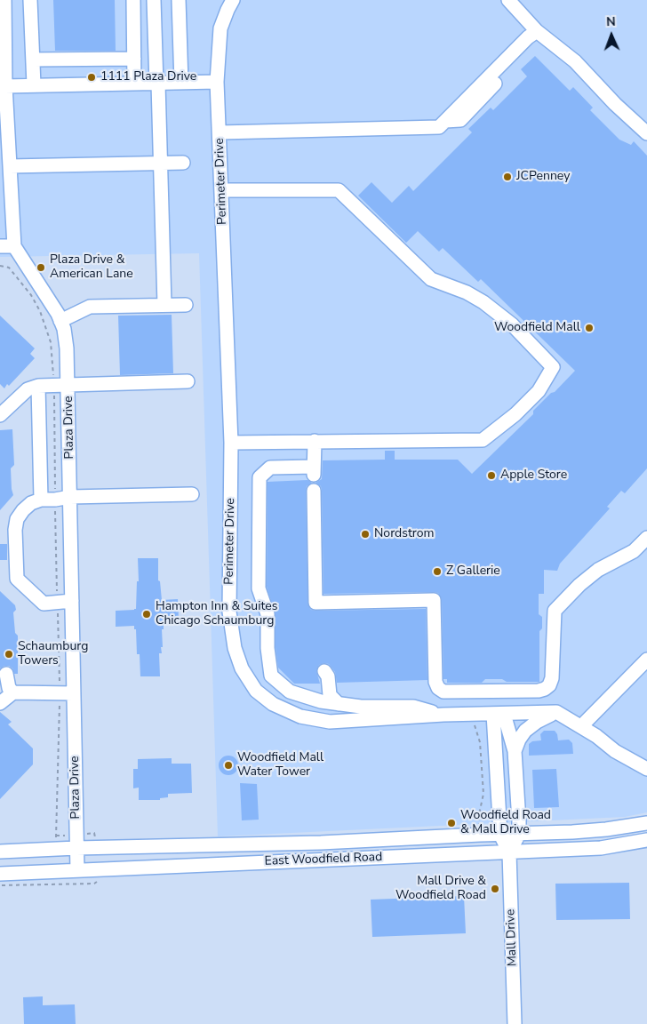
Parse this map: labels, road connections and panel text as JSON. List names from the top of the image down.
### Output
{
  "streets": {
    "street": [
      "Perimeter Drive",
      "Plaza Drive",
      "East Woodfield Road",
      "Mall Drive"
    ]
  },
  "crossings": [
    ["Perimeter Drive", "Mall Drive"],
    ["Plaza Drive", "East Woodfield Road"],
    ["East Woodfield Road", "Mall Drive"]
  ],
  "places": [
    "1111 Plaza Drive",
    "JCPenney",
    "Plaza Drive & American Lane",
    "Woodfield Mall",
    "Apple Store",
    "Nordstrom",
    "Z Gallerie",
    "Hampton Inn & Suites Chicago Schaumburg",
    "Schaumburg Towers",
    "Woodfield Mall Water Tower",
    "Woodfield Road & Mall Drive",
    "Mall Drive & Woodfield Road"
  ],
  "north": "top"
}
